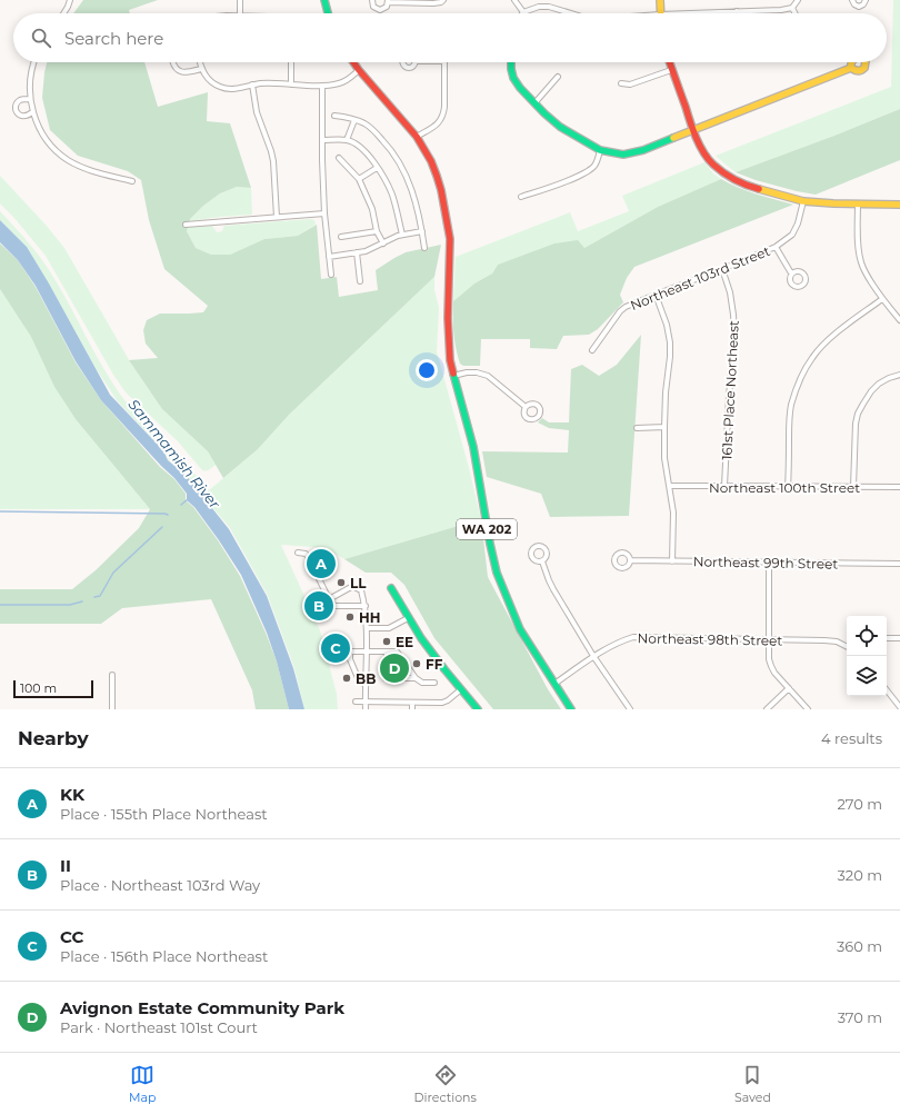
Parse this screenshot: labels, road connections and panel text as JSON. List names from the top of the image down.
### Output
{
  "streets": {
    "street": [
      "Northeast 103rd Street",
      "161st Place Northeast",
      "Northeast 100th Street",
      "WA 202",
      "Northeast 99th Street",
      "Northeast 98th Street"
    ]
  },
  "crossings": [
    ["Northeast 103rd Street", "161st Place Northeast"],
    ["161st Place Northeast", "Northeast 100th Street"],
    ["WA 202", "Northeast 98th Street"]
  ],
  "water": ["Sammamish River"],
  "places": [
    "LL",
    "HH",
    "EE",
    "FF",
    "BB"
  ],
  "scale_bar": "100 m",
  "page": {
    "search": "Search here",
    "pins": [
      "A",
      "B",
      "C",
      "D"
    ],
    "scale": "100 m",
    "heading": ["Nearby", "4 results"],
    "list": [
      {
        "mark": "A",
        "name": "KK",
        "note": "Place · 155th Place Northeast",
        "value": "270 m"
      },
      {
        "mark": "B",
        "name": "II",
        "note": "Place · Northeast 103rd Way",
        "value": "320 m"
      },
      {
        "mark": "C",
        "name": "CC",
        "note": "Place · 156th Place Northeast",
        "value": "360 m"
      },
      {
        "mark": "D",
        "name": "Avignon Estate Community Park",
        "note": "Park · Northeast 101st Court",
        "value": "370 m"
      }
    ],
    "nav": ["Map", "Directions", "Saved"]
  }
}
